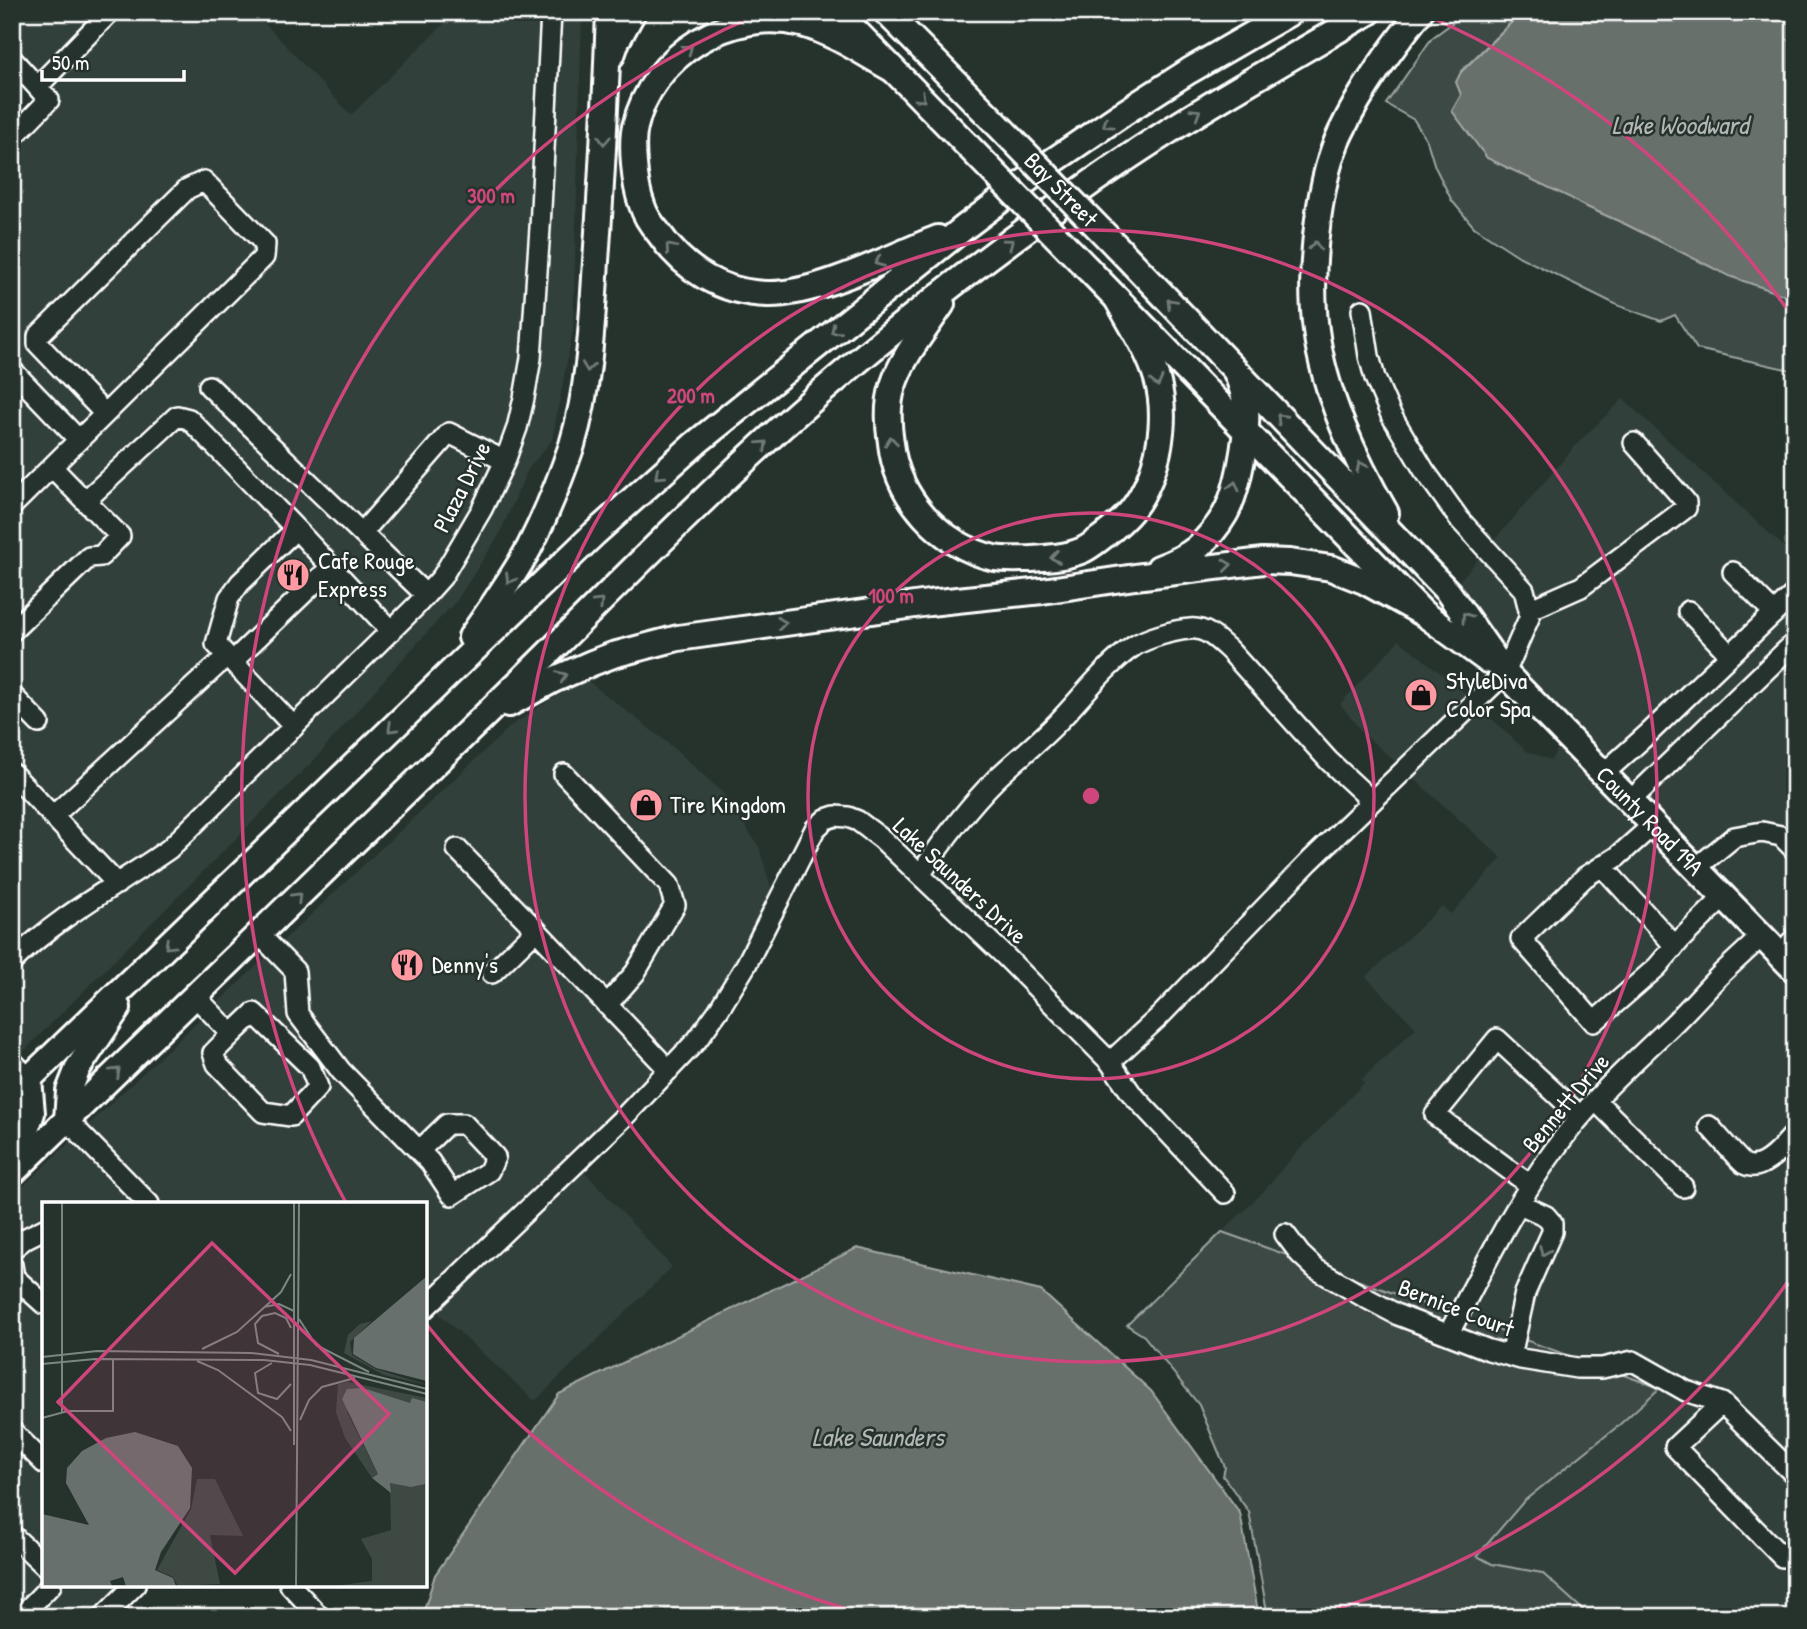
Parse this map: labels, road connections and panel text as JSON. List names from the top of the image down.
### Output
{
  "streets": {
    "main road": ["Bay Street", "County Road 19A"],
    "street": [
      "Plaza Drive",
      "Lake Saunders Drive",
      "Bennett Drive",
      "Bernice Court"
    ]
  },
  "crossings": [
    ["County Road 19A", "Bennett Drive"],
    ["Bennett Drive", "Bernice Court"]
  ],
  "water": ["Lake Woodward", "Lake Saunders"],
  "places": {
    "restaurant": ["Cafe Rouge Express", "Denny's"],
    "shop": ["StyleDiva Color Spa", "Tire Kingdom"]
  },
  "scale_bar": "50 m",
  "rings": ["300 m", "200 m", "100 m"]
}
